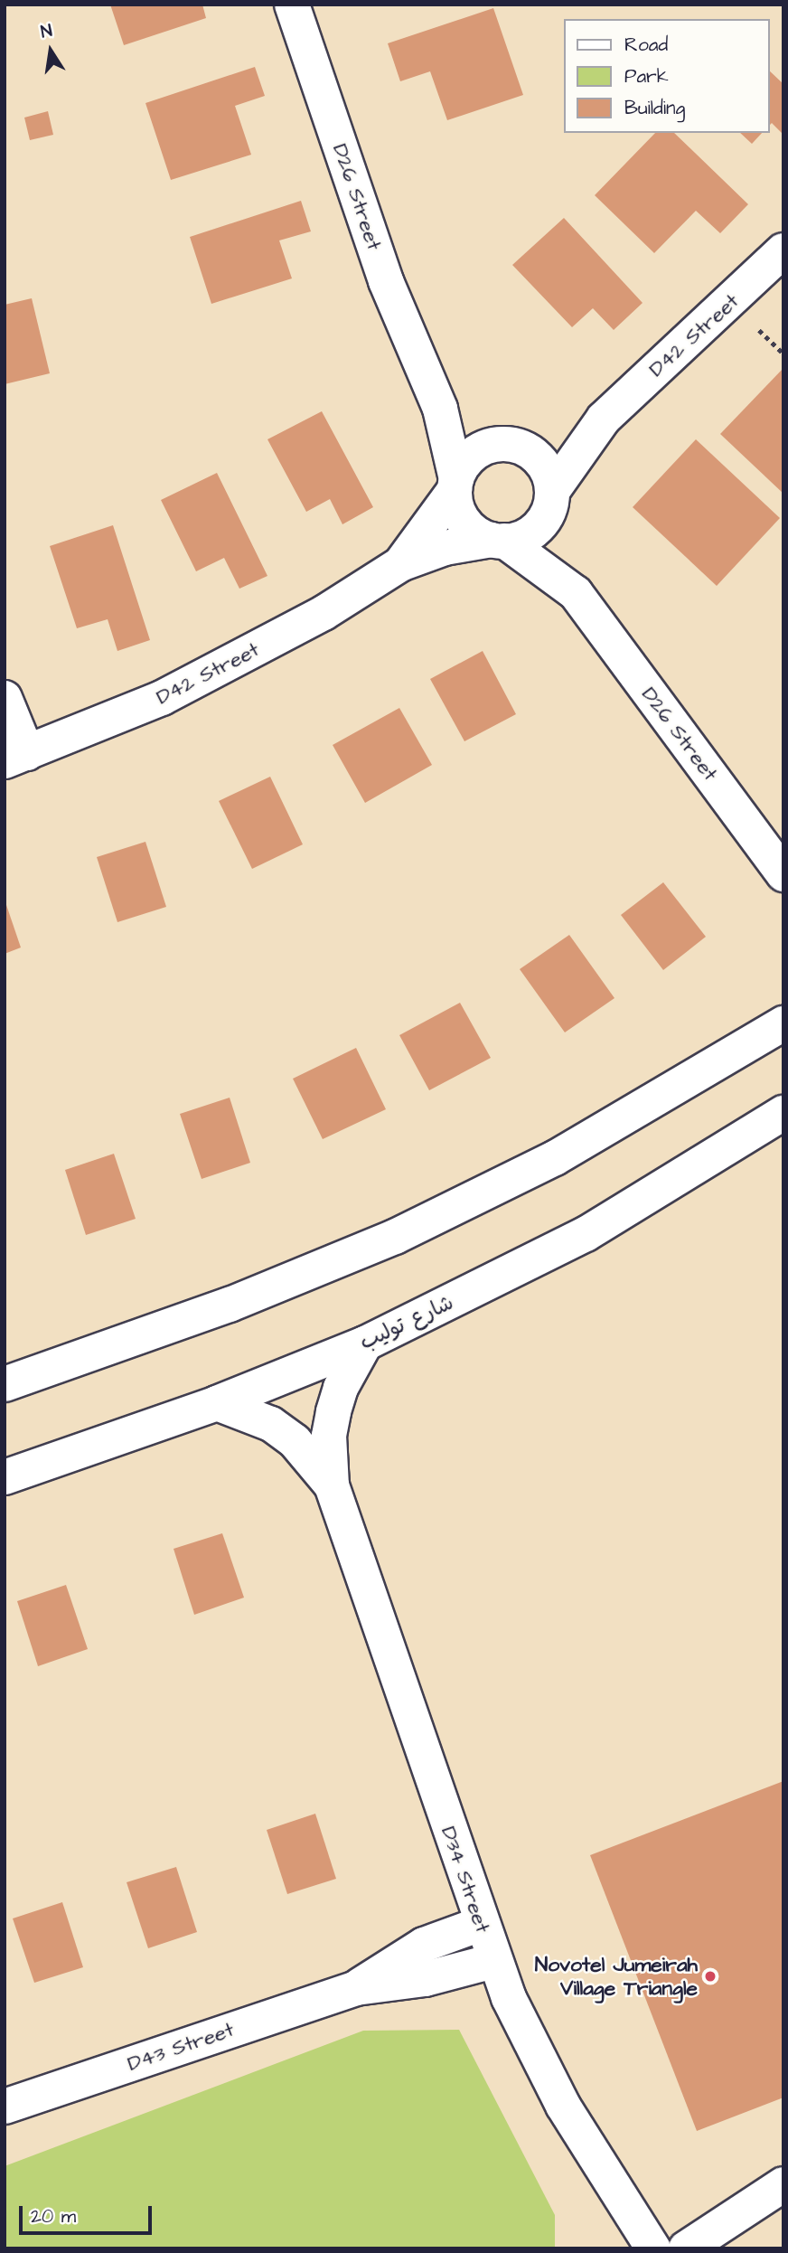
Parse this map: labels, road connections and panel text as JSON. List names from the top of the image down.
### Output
{
  "streets": {
    "street": [
      "D26 Street",
      "D42 Street",
      "شارع توليب",
      "D34 Street",
      "D43 Street"
    ]
  },
  "crossings": [
    ["D26 Street", "D42 Street"],
    ["شارع توليب", "D34 Street"],
    ["D34 Street", "D43 Street"]
  ],
  "places": ["Novotel Jumeirah Village Triangle"],
  "legend": ["Road", "Park", "Building"],
  "scale_bar": "20 m",
  "north": "top"
}
